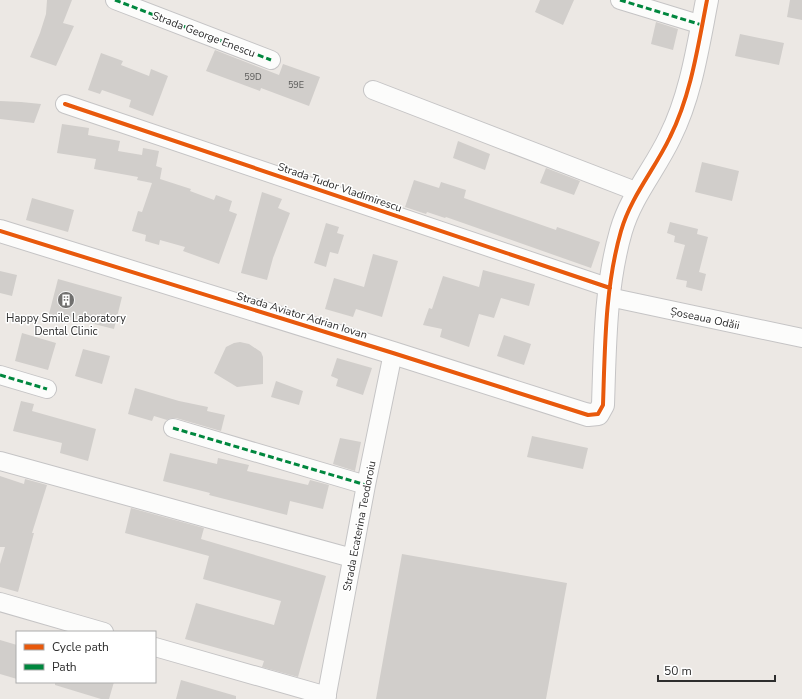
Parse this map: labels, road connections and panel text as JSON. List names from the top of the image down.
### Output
{
  "streets": {
    "street": [
      "Strada George Enescu",
      "Strada Tudor Vladimirescu",
      "Strada Aviator Adrian Iovan",
      "Șoseaua Odăii",
      "Strada Ecaterina Teodoroiu"
    ]
  },
  "crossings": [
    ["Strada Tudor Vladimirescu", "Strada Aviator Adrian Iovan"],
    ["Strada Tudor Vladimirescu", "Șoseaua Odăii"],
    ["Strada Aviator Adrian Iovan", "Șoseaua Odăii"],
    ["Strada Aviator Adrian Iovan", "Strada Ecaterina Teodoroiu"]
  ],
  "places": {
    "building": ["Happy Smile Laboratory Dental Clinic"]
  },
  "house_numbers": ["59D", "59E"],
  "legend": ["Cycle path", "Path"],
  "scale_bar": "50 m"
}
